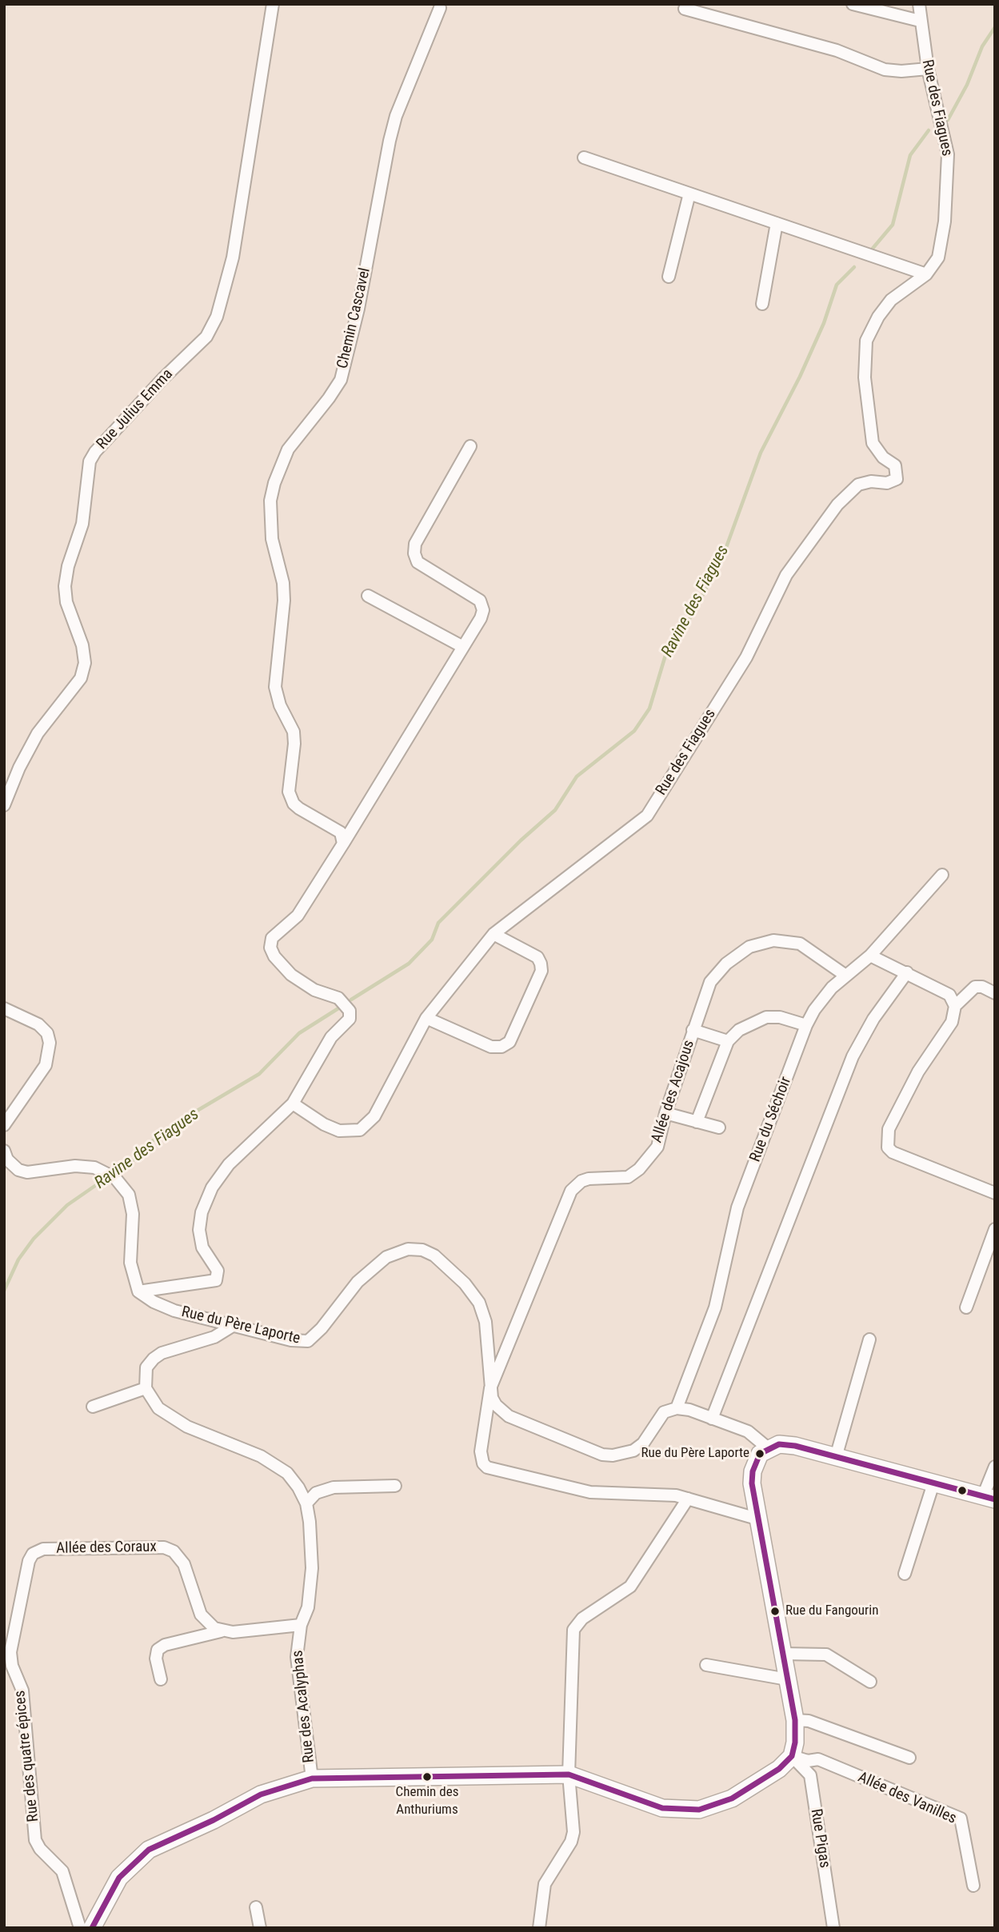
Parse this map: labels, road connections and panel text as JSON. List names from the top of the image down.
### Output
{
  "streets": {
    "street": [
      "Rue des Fiagues",
      "Chemin Cascavel",
      "Rue Julius Emma",
      "Allée des Acajous",
      "Rue du Séchoir",
      "Rue du Père Laporte",
      "Allée des Coraux",
      "Rue des Acalyphas",
      "Rue des quatre épices",
      "Allée des Vanilles",
      "Rue Pigas"
    ]
  },
  "crossings": [
    ["Allée des Acajous", "Rue du Séchoir"],
    ["Allée des Acajous", "Rue du Père Laporte"],
    ["Rue du Séchoir", "Rue du Père Laporte"],
    ["Allée des Coraux", "Rue des quatre épices"],
    ["Allée des Vanilles", "Rue Pigas"]
  ],
  "water": ["Ravine des Fiagues"],
  "places": ["Rue du Père Laporte", "Rue du Fangourin", "Chemin des Anthuriums"]
}
